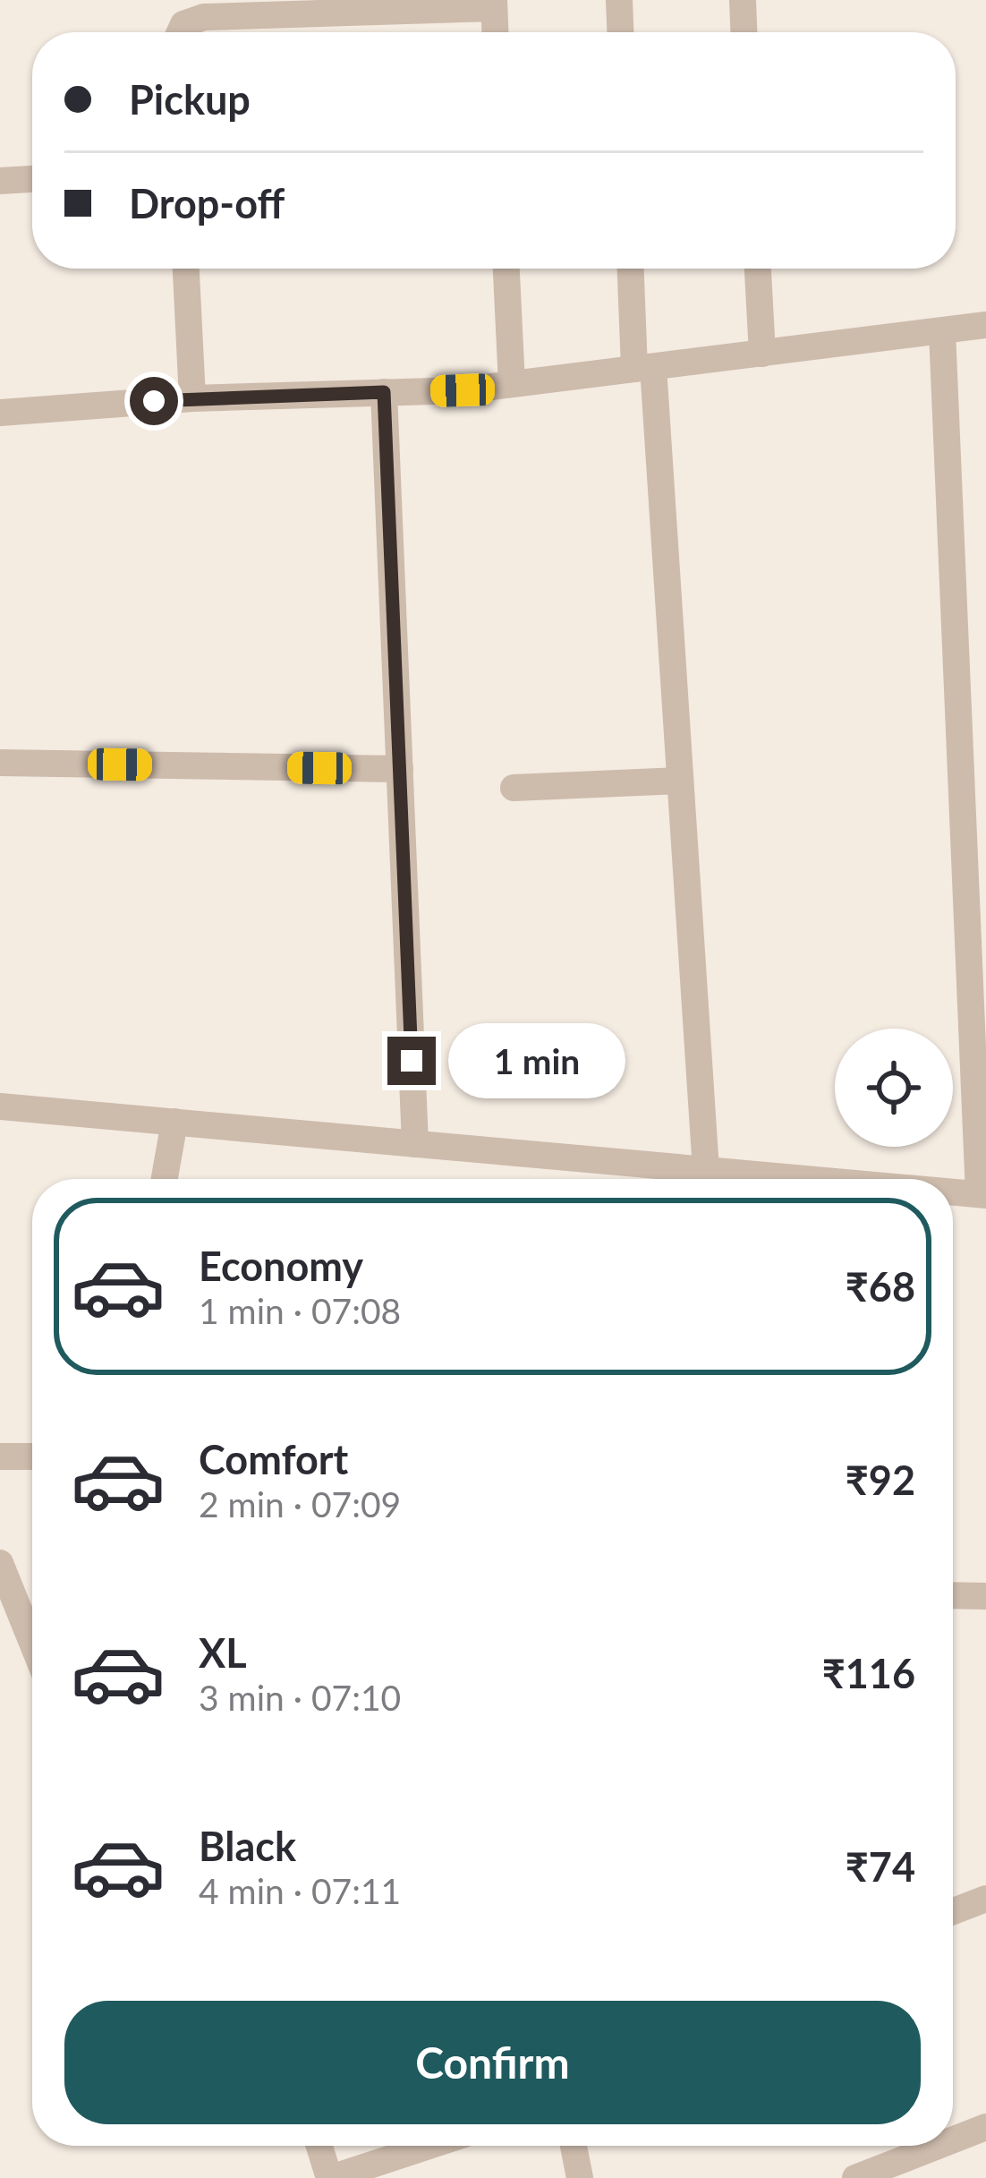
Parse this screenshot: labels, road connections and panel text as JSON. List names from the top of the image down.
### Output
{
  "page": {
    "banner": ["Pickup", "Drop-off"],
    "bubble": "1 min",
    "list": [
      {
        "name": "Economy",
        "note": "1 min · 07:08",
        "value": "₹68"
      },
      {
        "name": "Comfort",
        "note": "2 min · 07:09",
        "value": "₹92"
      },
      {
        "name": "XL",
        "note": "3 min · 07:10",
        "value": "₹116"
      },
      {
        "name": "Black",
        "note": "4 min · 07:11",
        "value": "₹74"
      }
    ],
    "buttons": "Confirm"
  }
}
